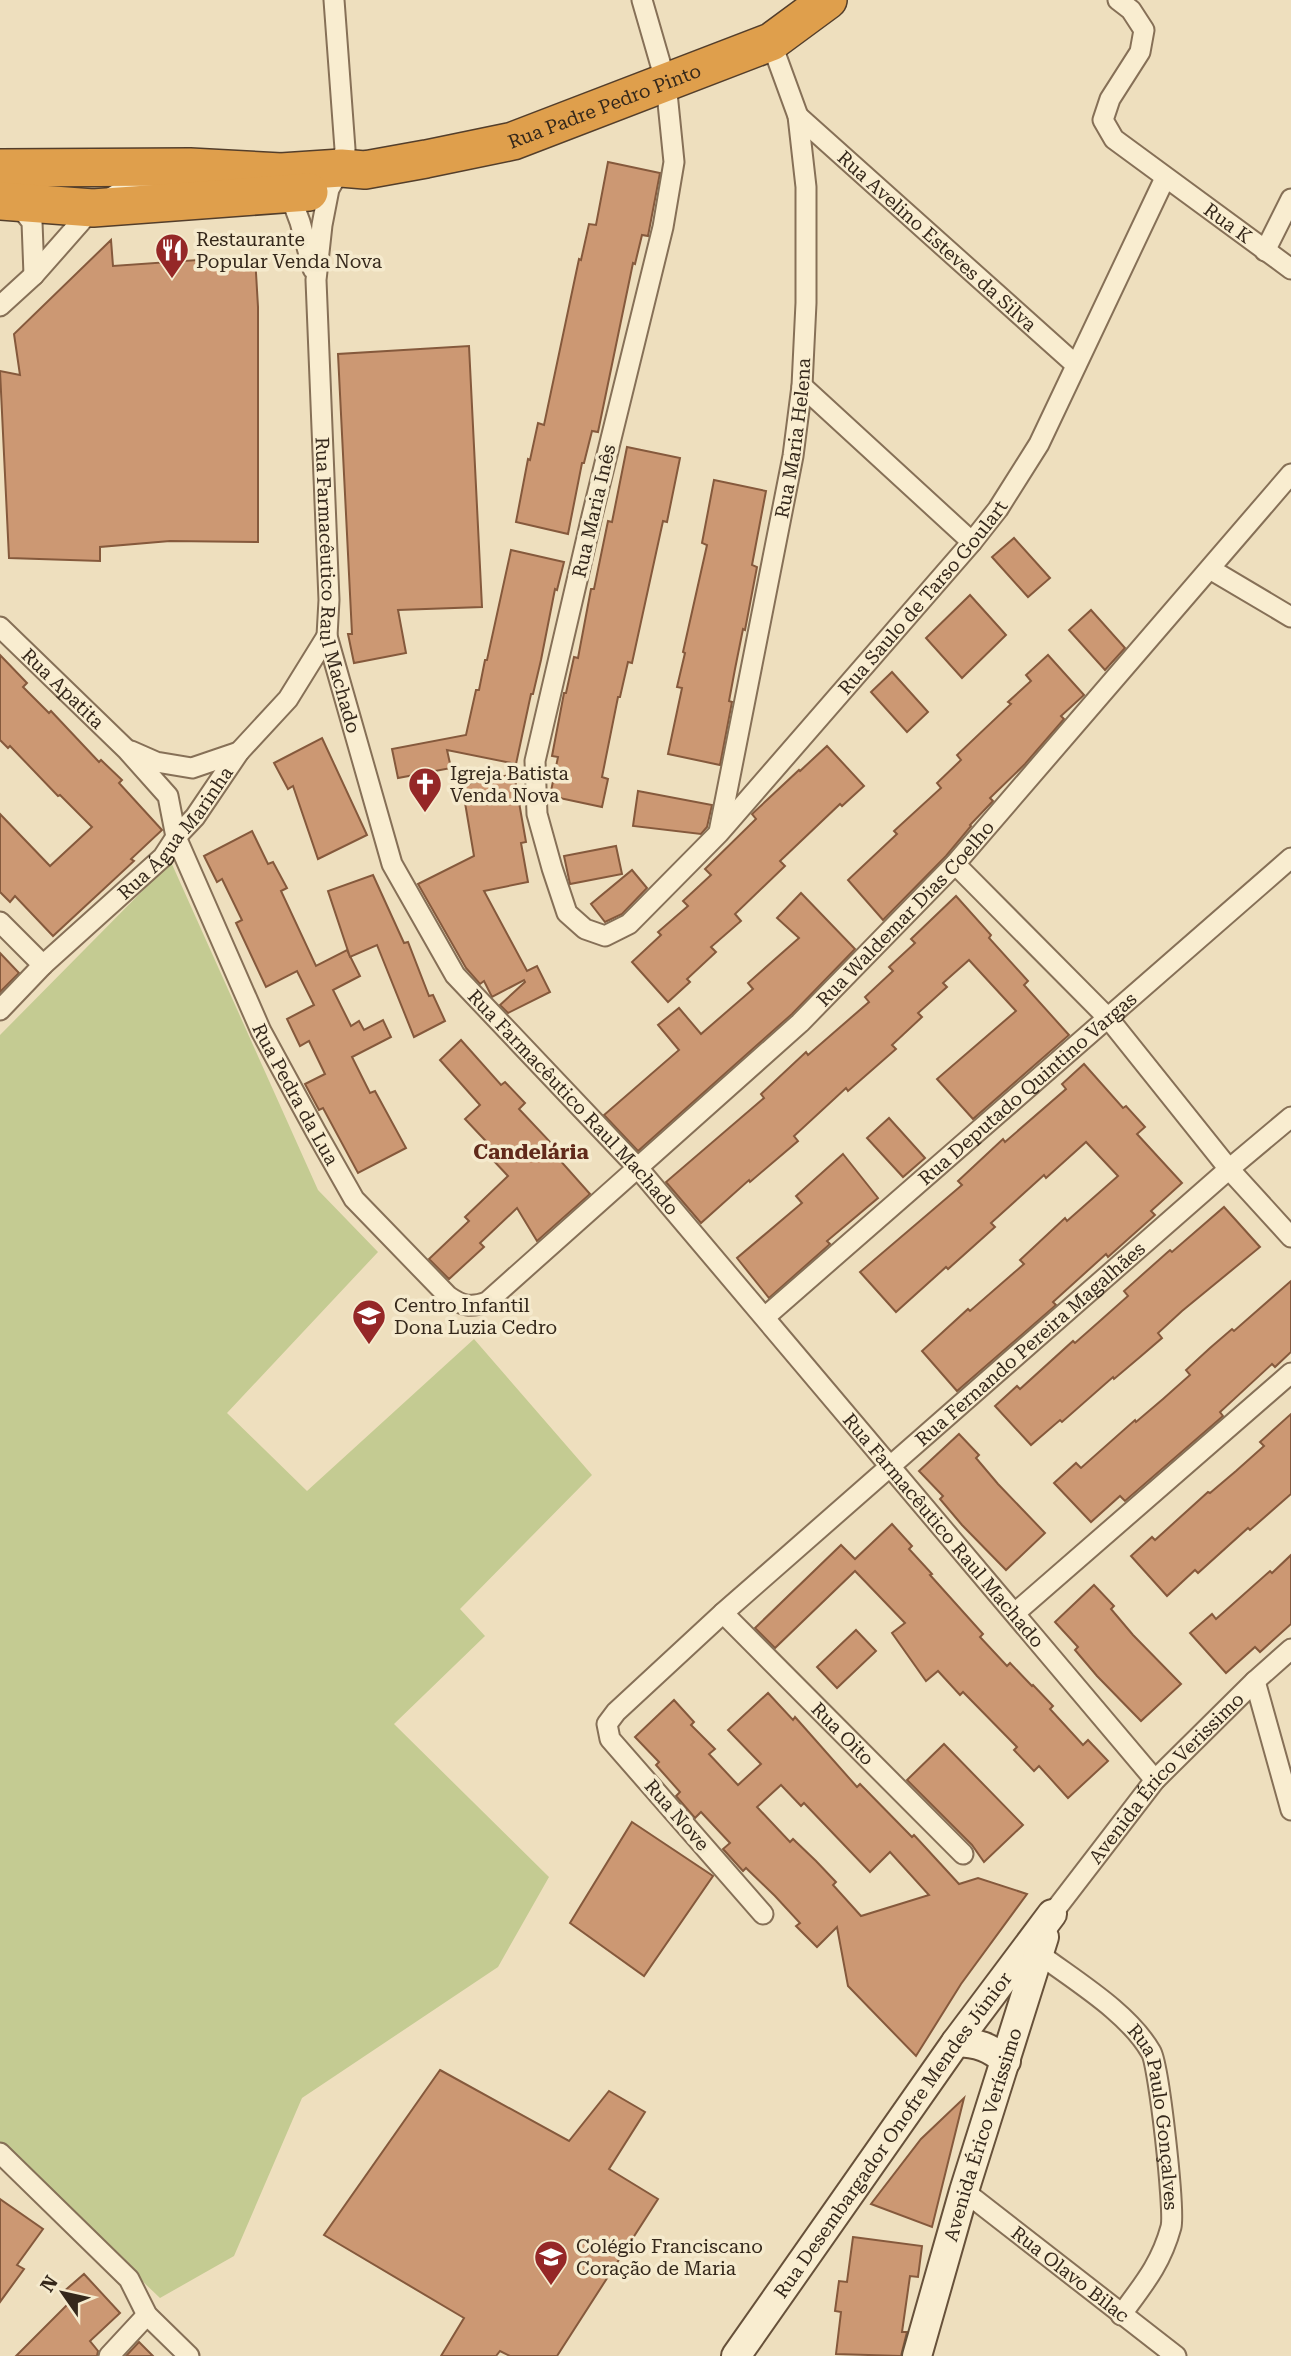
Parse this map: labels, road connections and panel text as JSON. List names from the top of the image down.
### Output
{
  "streets": {
    "highway": ["Rua Padre Pedro Pinto"],
    "street": [
      "Rua K",
      "Rua Avelino Esteves da Silva",
      "Rua Maria Helena",
      "Rua Maria Inês",
      "Rua Farmacêutico Raul Machado",
      "Rua Saulo de Tarso Goulart",
      "Rua Apatita",
      "Rua Água Marinha",
      "Rua Waldemar Dias Coelho",
      "Rua Deputado Quintino Vargas",
      "Rua Pedra da Lua",
      "Rua Fernando Pereira Magalhães",
      "Rua Oito",
      "Avenida Érico Verissimo",
      "Rua Nove",
      "Rua Paulo Gonçalves",
      "Rua Desembargador Onofre Mendes Júnior",
      "Avenida Érico Veríssimo",
      "Rua Olavo Bilac"
    ]
  },
  "crossings": [
    ["Rua Padre Pedro Pinto", "Rua Maria Helena"],
    ["Rua Padre Pedro Pinto", "Rua Maria Inês"],
    ["Rua Padre Pedro Pinto", "Rua Farmacêutico Raul Machado"],
    ["Rua K", "Rua Saulo de Tarso Goulart"],
    ["Rua Avelino Esteves da Silva", "Rua Maria Helena"],
    ["Rua Avelino Esteves da Silva", "Rua Saulo de Tarso Goulart"],
    ["Rua Maria Helena", "Rua Saulo de Tarso Goulart"],
    ["Rua Maria Inês", "Rua Saulo de Tarso Goulart"],
    ["Rua Farmacêutico Raul Machado", "Rua Água Marinha"],
    ["Rua Farmacêutico Raul Machado", "Rua Waldemar Dias Coelho"],
    ["Rua Farmacêutico Raul Machado", "Rua Deputado Quintino Vargas"],
    ["Rua Farmacêutico Raul Machado", "Rua Fernando Pereira Magalhães"],
    ["Rua Farmacêutico Raul Machado", "Avenida Érico Verissimo"],
    ["Rua Apatita", "Rua Água Marinha"],
    ["Rua Apatita", "Rua Pedra da Lua"],
    ["Rua Água Marinha", "Rua Pedra da Lua"],
    ["Rua Waldemar Dias Coelho", "Rua Pedra da Lua"],
    ["Rua Fernando Pereira Magalhães", "Rua Oito"],
    ["Rua Fernando Pereira Magalhães", "Rua Nove"],
    ["Avenida Érico Verissimo", "Rua Desembargador Onofre Mendes Júnior"],
    ["Avenida Érico Verissimo", "Avenida Érico Veríssimo"],
    ["Rua Paulo Gonçalves", "Avenida Érico Veríssimo"],
    ["Rua Paulo Gonçalves", "Rua Olavo Bilac"],
    ["Rua Desembargador Onofre Mendes Júnior", "Avenida Érico Veríssimo"],
    ["Avenida Érico Veríssimo", "Rua Olavo Bilac"]
  ],
  "districts": ["Candelária"],
  "places": {
    "restaurant": ["Restaurante Popular Venda Nova"],
    "church": ["Igreja Batista Venda Nova"],
    "school or university": ["Centro Infantil Dona Luzia Cedro", "Colégio Franciscano Coração de Maria"]
  },
  "north": "top left"
}
